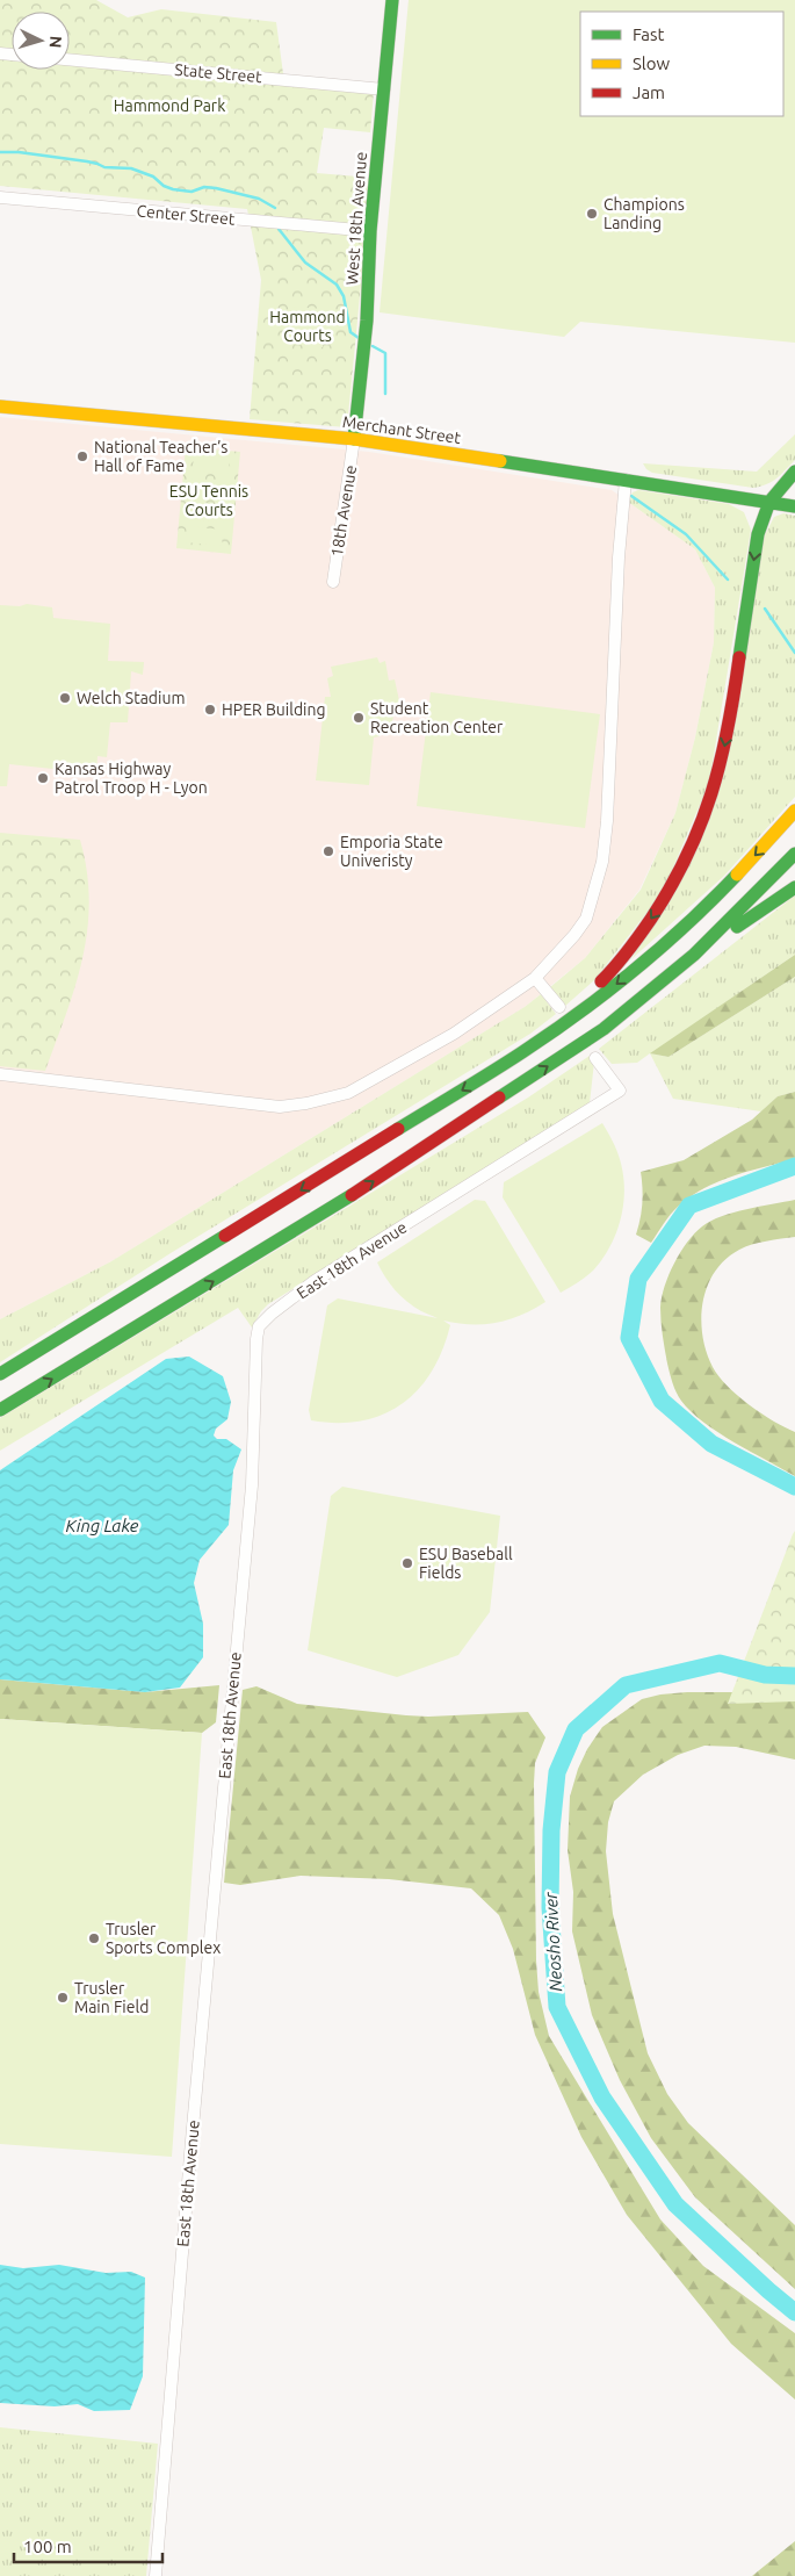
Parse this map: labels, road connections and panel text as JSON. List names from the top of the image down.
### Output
{
  "streets": {
    "main road": ["West 18th Avenue", "Merchant Street"],
    "street": [
      "State Street",
      "Center Street",
      "18th Avenue",
      "East 18th Avenue"
    ]
  },
  "crossings": [
    ["State Street", "West 18th Avenue"],
    ["Center Street", "West 18th Avenue"],
    ["West 18th Avenue", "Merchant Street"],
    ["West 18th Avenue", "18th Avenue"],
    ["Merchant Street", "18th Avenue"]
  ],
  "water": ["King Lake", "Neosho River"],
  "parks": ["Hammond Park", "Hammond Courts", "ESU Tennis Courts"],
  "places": [
    "Champions Landing",
    "National Teacher’s Hall of Fame",
    "Welch Stadium",
    "HPER Building",
    "Student Recreation Center",
    "Kansas Highway Patrol Troop H - Lyon",
    "Emporia State Univeristy",
    "ESU Baseball Fields",
    "Trusler Sports Complex",
    "Trusler Main Field"
  ],
  "legend": ["Fast", "Slow", "Jam"],
  "scale_bar": "100 m",
  "north": "right"
}
